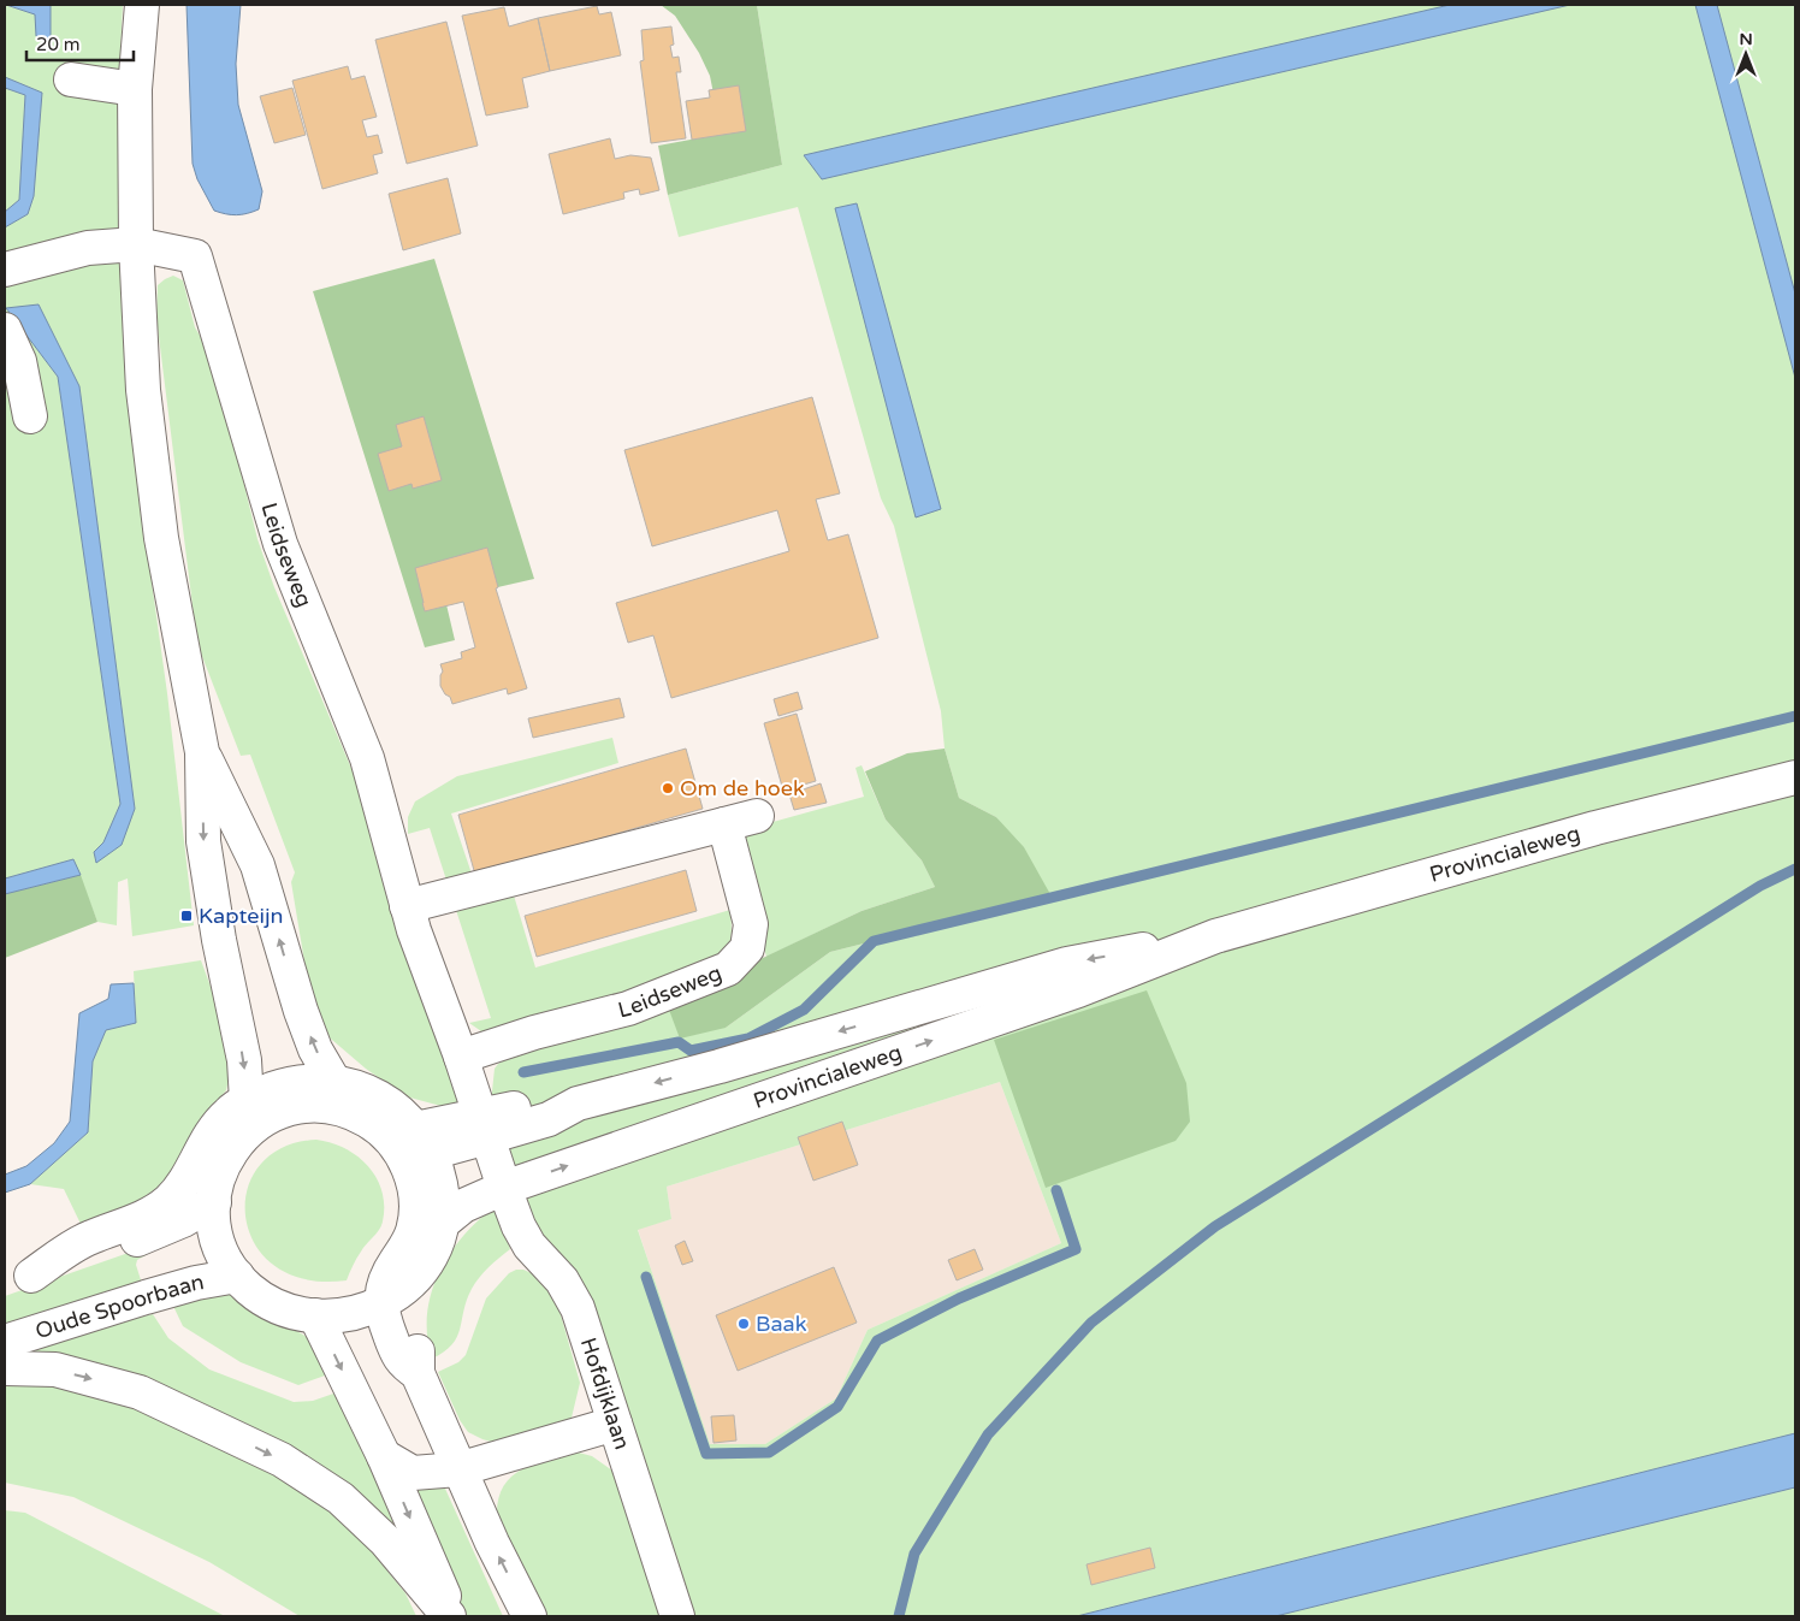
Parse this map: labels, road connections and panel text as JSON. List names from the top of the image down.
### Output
{
  "streets": {
    "main road": [
      "Leidseweg",
      "Provincialeweg",
      "Oude Spoorbaan",
      "Hofdijklaan"
    ]
  },
  "crossings": [
    ["Leidseweg", "Provincialeweg"],
    ["Leidseweg", "Hofdijklaan"],
    ["Provincialeweg", "Hofdijklaan"]
  ],
  "places": {
    "other": ["Om de hoek", "Baak"],
    "transit": ["Kapteijn"]
  },
  "scale_bar": "20 m",
  "north": "top"
}
